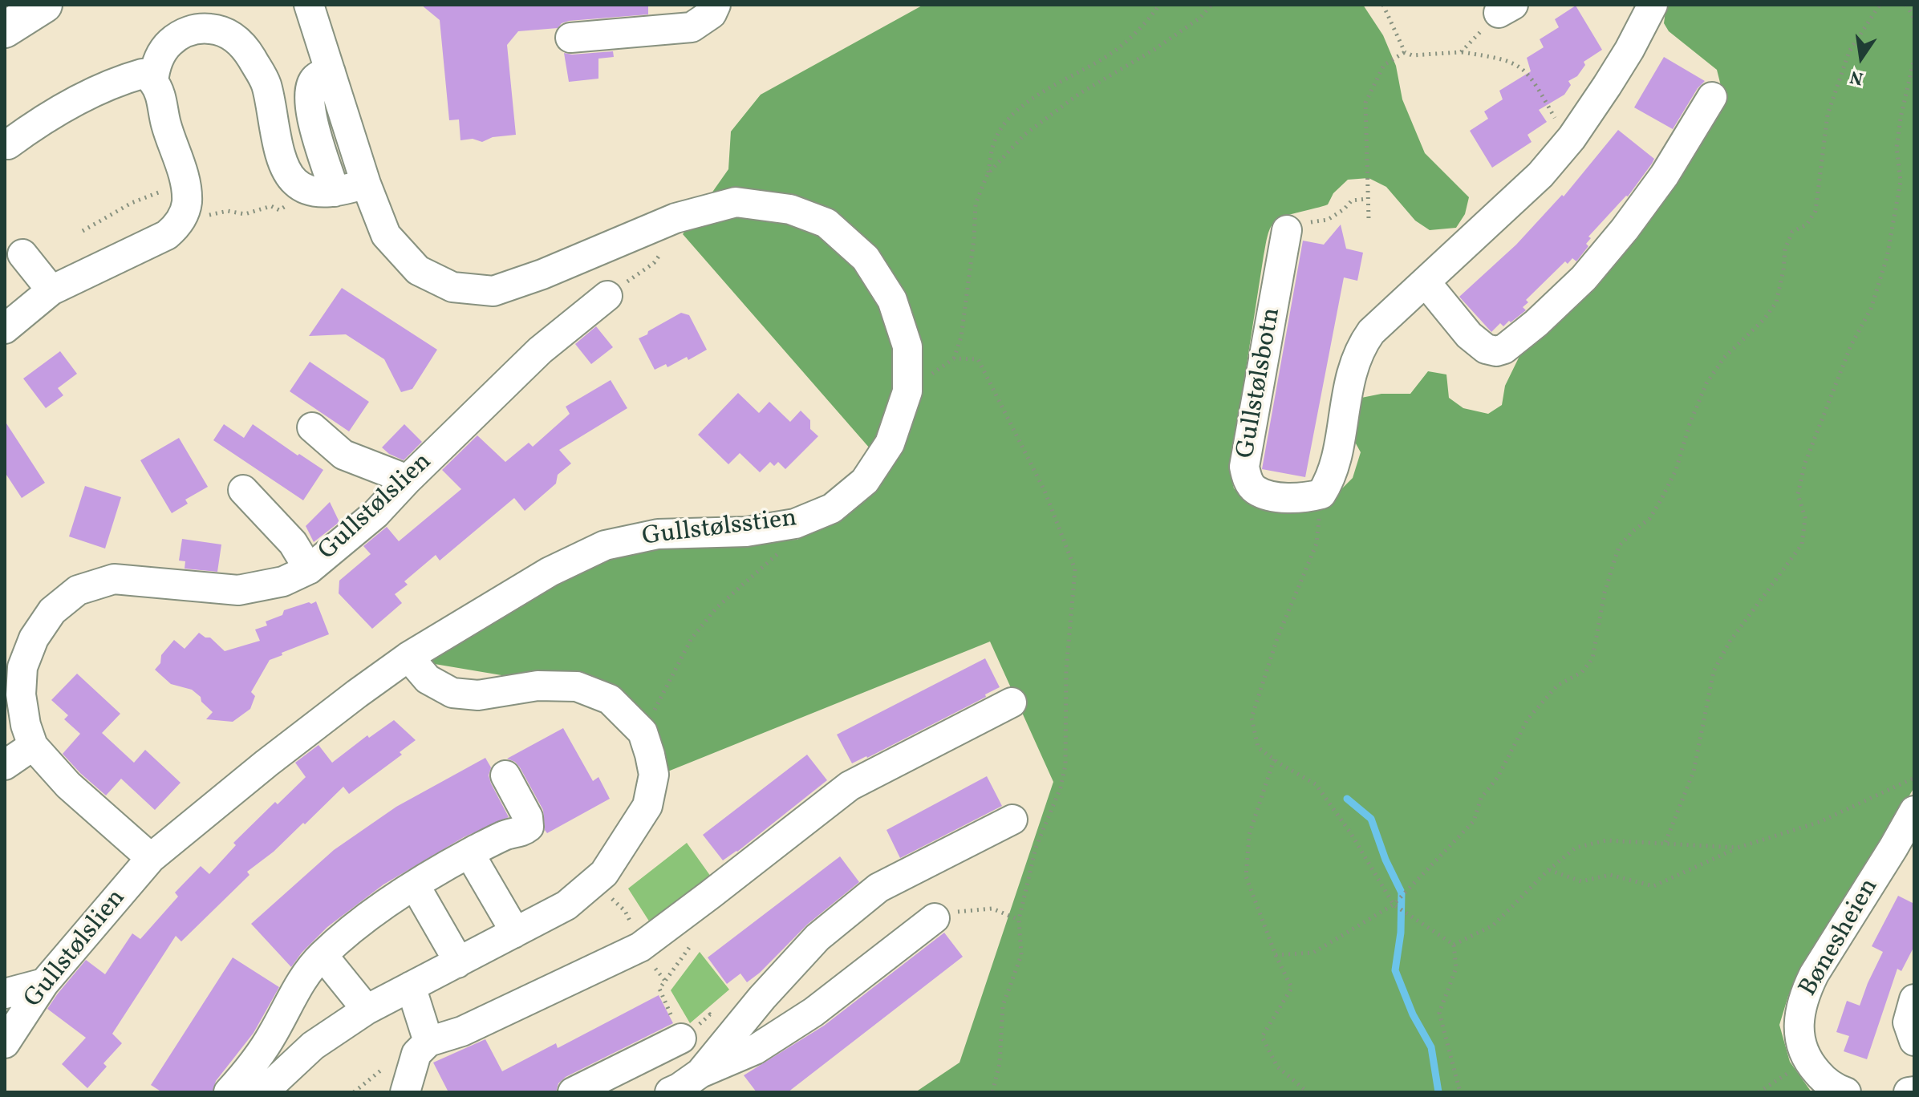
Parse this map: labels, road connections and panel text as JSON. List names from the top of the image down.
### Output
{
  "streets": {
    "street": [
      "Gullstølsbotn",
      "Gullstølslien",
      "Gullstølsstien",
      "Bønesheien"
    ]
  },
  "crossings": [
    ["Gullstølslien", "Gullstølsstien"]
  ],
  "north": "bottom"
}
